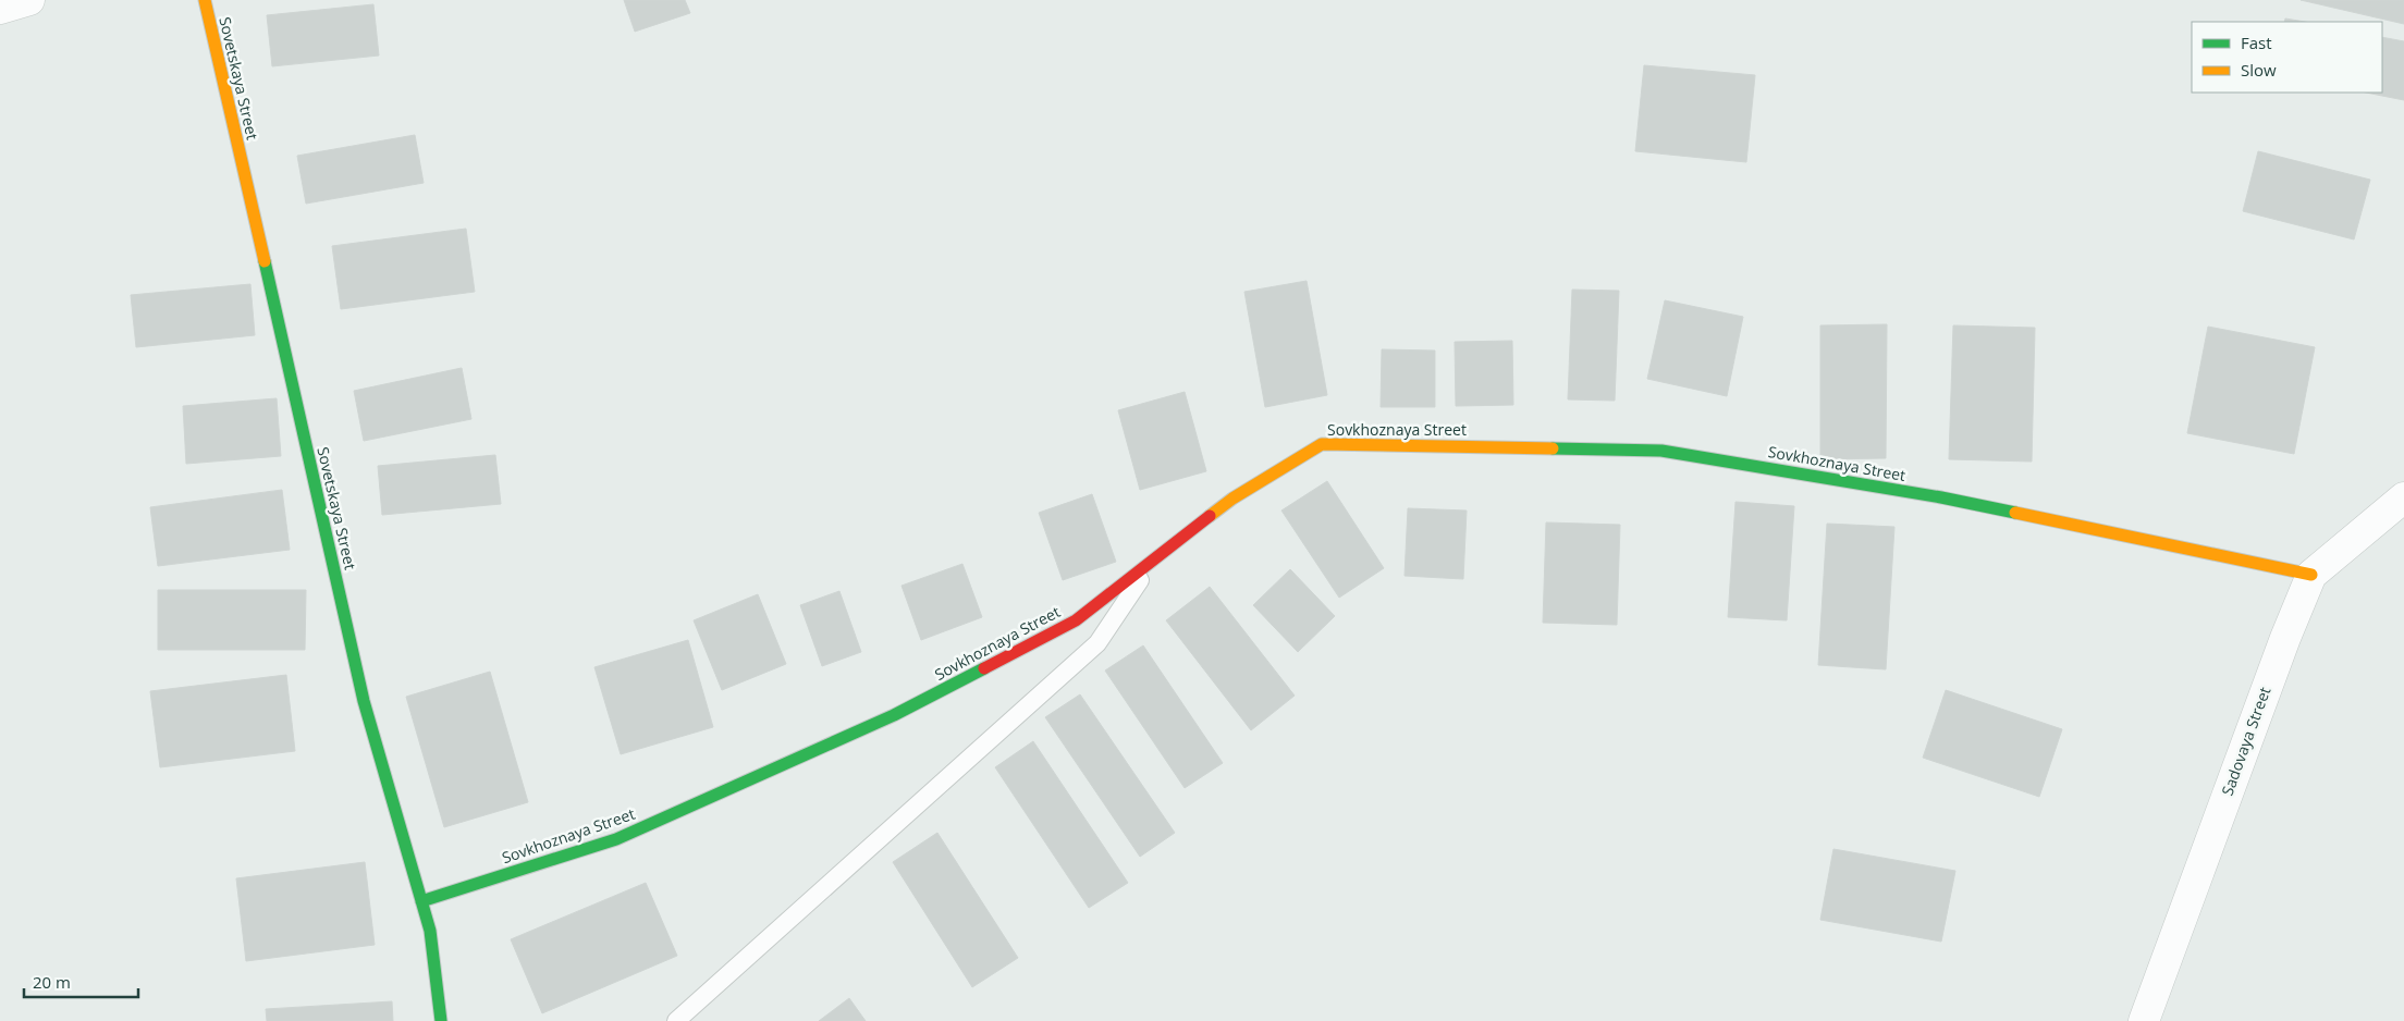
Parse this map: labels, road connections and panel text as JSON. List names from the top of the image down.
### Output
{
  "streets": {
    "street": ["Sovetskaya Street", "Sovkhoznaya Street", "Sadovaya Street"]
  },
  "crossings": [
    ["Sovetskaya Street", "Sovkhoznaya Street"],
    ["Sovkhoznaya Street", "Sadovaya Street"]
  ],
  "legend": ["Fast", "Slow"],
  "scale_bar": "20 m"
}
